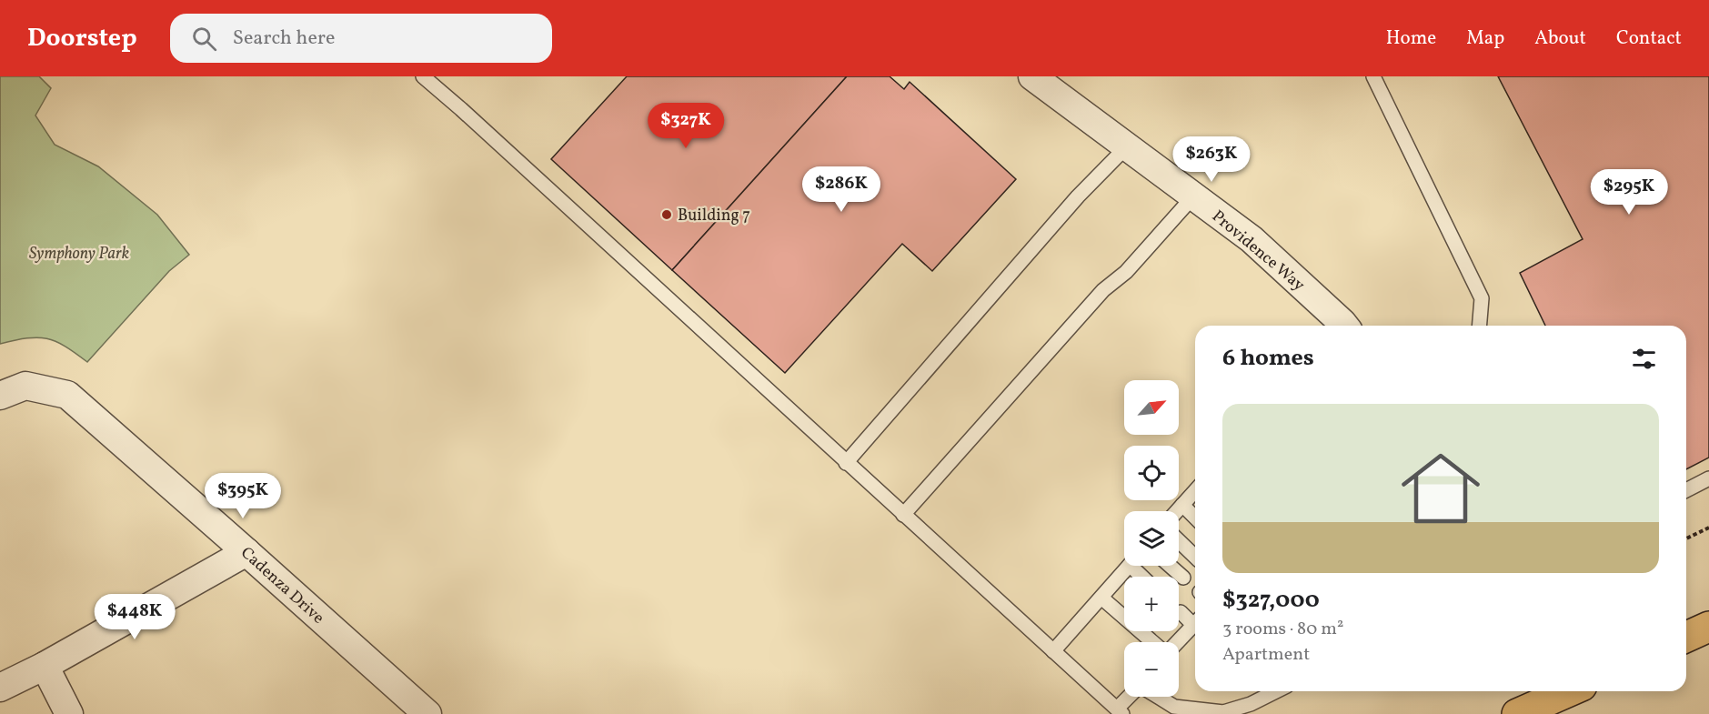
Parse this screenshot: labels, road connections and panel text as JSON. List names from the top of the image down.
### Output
{
  "streets": {
    "street": ["Providence Way", "Cadenza Drive"]
  },
  "parks": ["Symphony Park"],
  "places": ["Building 7"],
  "north": "top right",
  "page": {
    "header": "Doorstep",
    "search": "Search here",
    "nav": [
      "Home",
      "Map",
      "About",
      "Contact"
    ],
    "price": [
      "$327K",
      "$263K",
      "$286K",
      "$295K",
      "$395K",
      "$448K"
    ],
    "heading": "6 homes",
    "map_buttons": ["+", "−"],
    "list": [
      {
        "name": "$327,000",
        "note": "3 rooms · 80 m² · Apartment"
      }
    ]
  }
}
